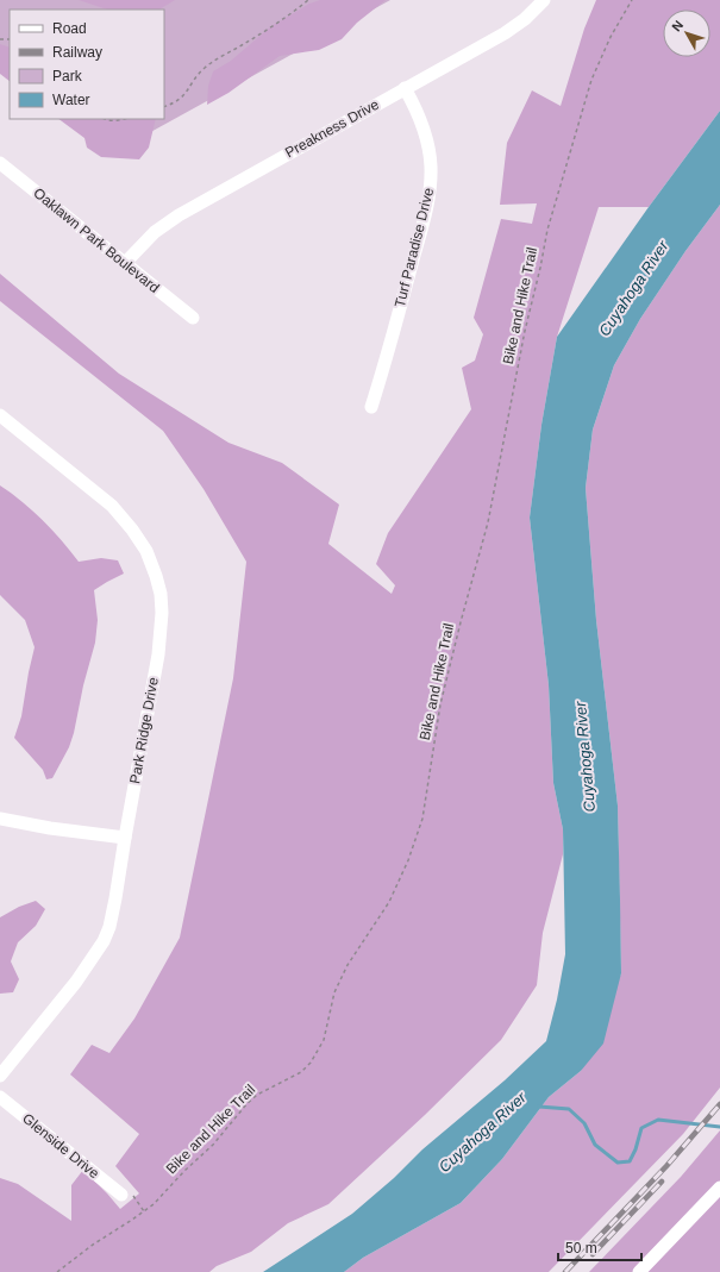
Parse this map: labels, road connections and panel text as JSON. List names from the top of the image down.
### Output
{
  "streets": {
    "street": [
      "Preakness Drive",
      "Oaklawn Park Boulevard",
      "Turf Paradise Drive",
      "Park Ridge Drive",
      "Glenside Drive"
    ],
    "path": ["Bike and Hike Trail"]
  },
  "crossings": [
    ["Preakness Drive", "Oaklawn Park Boulevard"],
    ["Preakness Drive", "Turf Paradise Drive"]
  ],
  "water": ["Cuyahoga River"],
  "legend": [
    "Road",
    "Railway",
    "Park",
    "Water"
  ],
  "scale_bar": "50 m",
  "north": "top left"
}
